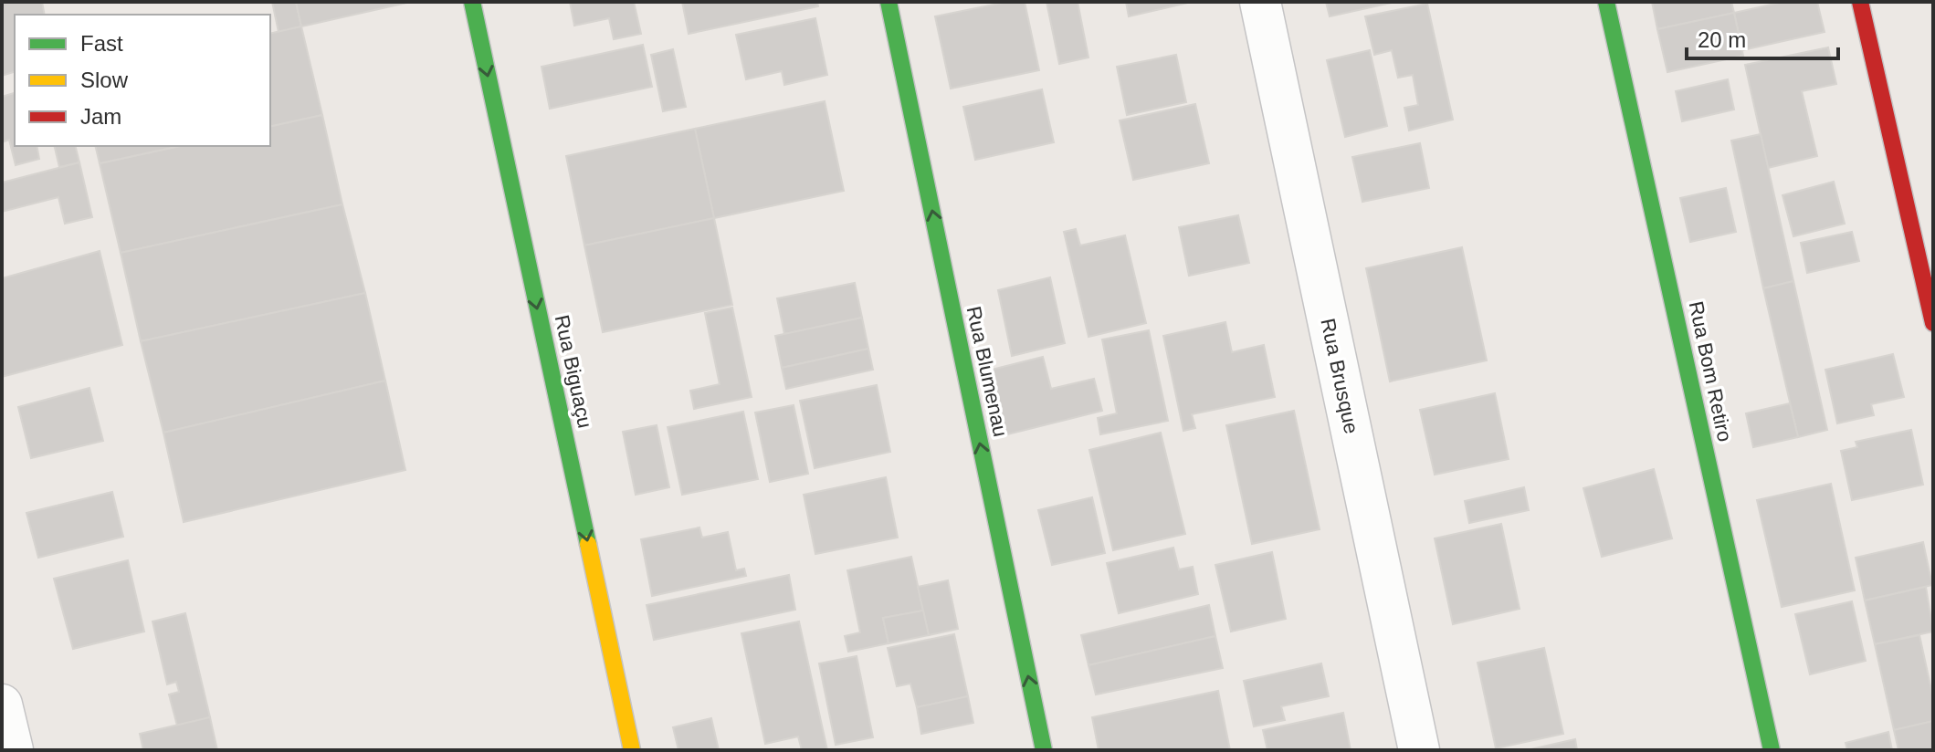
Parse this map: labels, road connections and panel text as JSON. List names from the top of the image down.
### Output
{
  "streets": {
    "street": [
      "Rua Biguaçu",
      "Rua Blumenau",
      "Rua Bom Retiro",
      "Rua Brusque"
    ]
  },
  "one_way": ["Rua Biguaçu", "Rua Blumenau"],
  "legend": ["Fast", "Slow", "Jam"],
  "scale_bar": "20 m"
}
